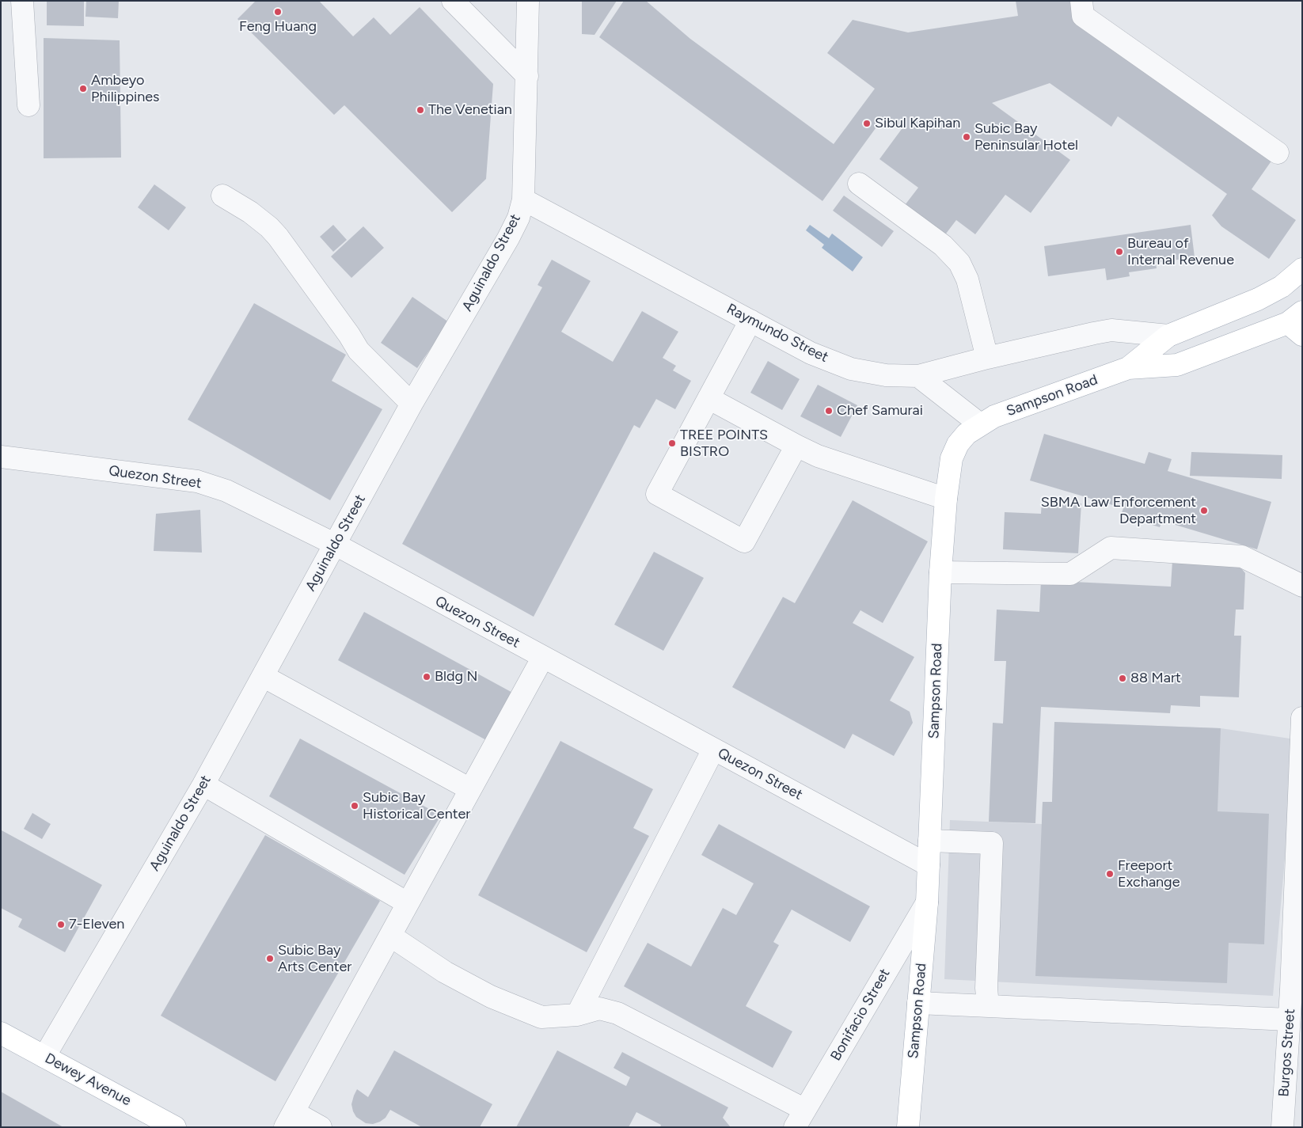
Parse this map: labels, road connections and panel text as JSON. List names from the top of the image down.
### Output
{
  "streets": {
    "main road": ["Sampson Road", "Dewey Avenue"],
    "street": [
      "Aguinaldo Street",
      "Raymundo Street",
      "Quezon Street",
      "Bonifacio Street",
      "Burgos Street"
    ]
  },
  "crossings": [
    ["Aguinaldo Street", "Raymundo Street"],
    ["Aguinaldo Street", "Quezon Street"],
    ["Aguinaldo Street", "Dewey Avenue"],
    ["Raymundo Street", "Sampson Road"],
    ["Sampson Road", "Quezon Street"],
    ["Sampson Road", "Bonifacio Street"]
  ],
  "places": [
    "Feng Huang",
    "Ambeyo Philippines",
    "The Venetian",
    "Sibul Kapihan",
    "Subic Bay Peninsular Hotel",
    "Bureau of Internal Revenue",
    "Chef Samurai",
    "TREE POINTS BISTRO",
    "SBMA Law Enforcement Department",
    "Bldg N",
    "88 Mart",
    "Subic Bay Historical Center",
    "Freeport Exchange",
    "7-Eleven",
    "Subic Bay Arts Center"
  ]
}
